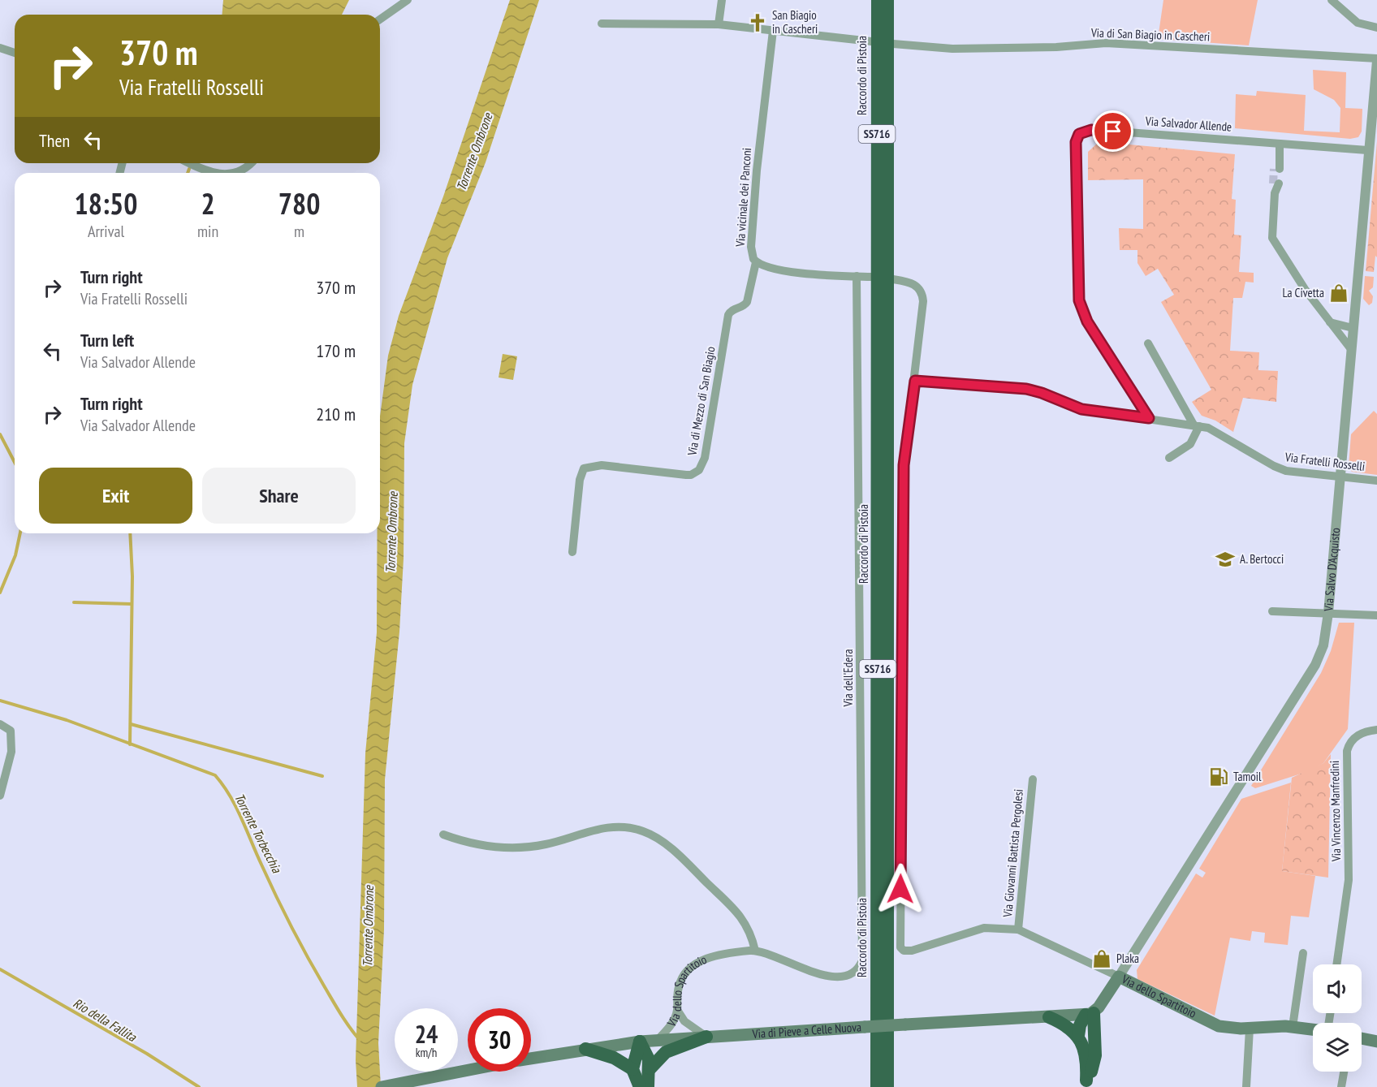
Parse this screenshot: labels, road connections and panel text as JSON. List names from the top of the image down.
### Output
{
  "streets": {
    "highway": ["Raccordo di Pistoia", "SS716"],
    "main road": ["Via Salvo D'Acquisto", "Via dello Spartitoio", "Via di Pieve a Celle Nuova"],
    "street": [
      "Via di San Biagio in Cascheri",
      "Via Salvador Allende",
      "Via vicinale dei Panconi",
      "Via di Mezzo di San Biagio",
      "Via Fratelli Rosselli",
      "Via dell'Edera",
      "Via Vincenzo Manfredini",
      "Via Giovanni Battista Pergolesi"
    ]
  },
  "crossings": [
    ["Via di San Biagio in Cascheri", "Via Salvo D'Acquisto"],
    ["Via Salvador Allende", "Via Fratelli Rosselli"],
    ["Via Salvador Allende", "Via Salvo D'Acquisto"],
    ["Via vicinale dei Panconi", "Via di Mezzo di San Biagio"],
    ["Via vicinale dei Panconi", "Via dell'Edera"],
    ["Via Fratelli Rosselli", "Via Salvo D'Acquisto"],
    ["Via Fratelli Rosselli", "Via dello Spartitoio"],
    ["Via Salvo D'Acquisto", "Via dello Spartitoio"],
    ["Via Salvo D'Acquisto", "Via di Pieve a Celle Nuova"],
    ["Via dell'Edera", "Via dello Spartitoio"],
    ["Via Giovanni Battista Pergolesi", "Via dello Spartitoio"],
    ["Via dello Spartitoio", "Via di Pieve a Celle Nuova"]
  ],
  "water": ["Torrente Ombrone", "Torrente Torbecchia", "Rio della Fallita"],
  "places": {
    "church": ["San Biagio in Cascheri"],
    "shop": ["La Civetta", "Plaka"],
    "school or university": ["A. Bertocci"],
    "fuel station": ["Tamoil"]
  },
  "page": {
    "turn": ["370 m", "Via Fratelli Rosselli"],
    "then": "Then",
    "eta": [
      "18:50",
      "Arrival",
      "2",
      "min",
      "780",
      "m"
    ],
    "list": [
      {
        "name": "Turn right",
        "note": "Via Fratelli Rosselli",
        "value": "370 m"
      },
      {
        "name": "Turn left",
        "note": "Via Salvador Allende",
        "value": "170 m"
      },
      {
        "name": "Turn right",
        "note": "Via Salvador Allende",
        "value": "210 m"
      }
    ],
    "buttons": ["Exit", "Share"],
    "speed": "24 km/h",
    "limit": "30"
  }
}
